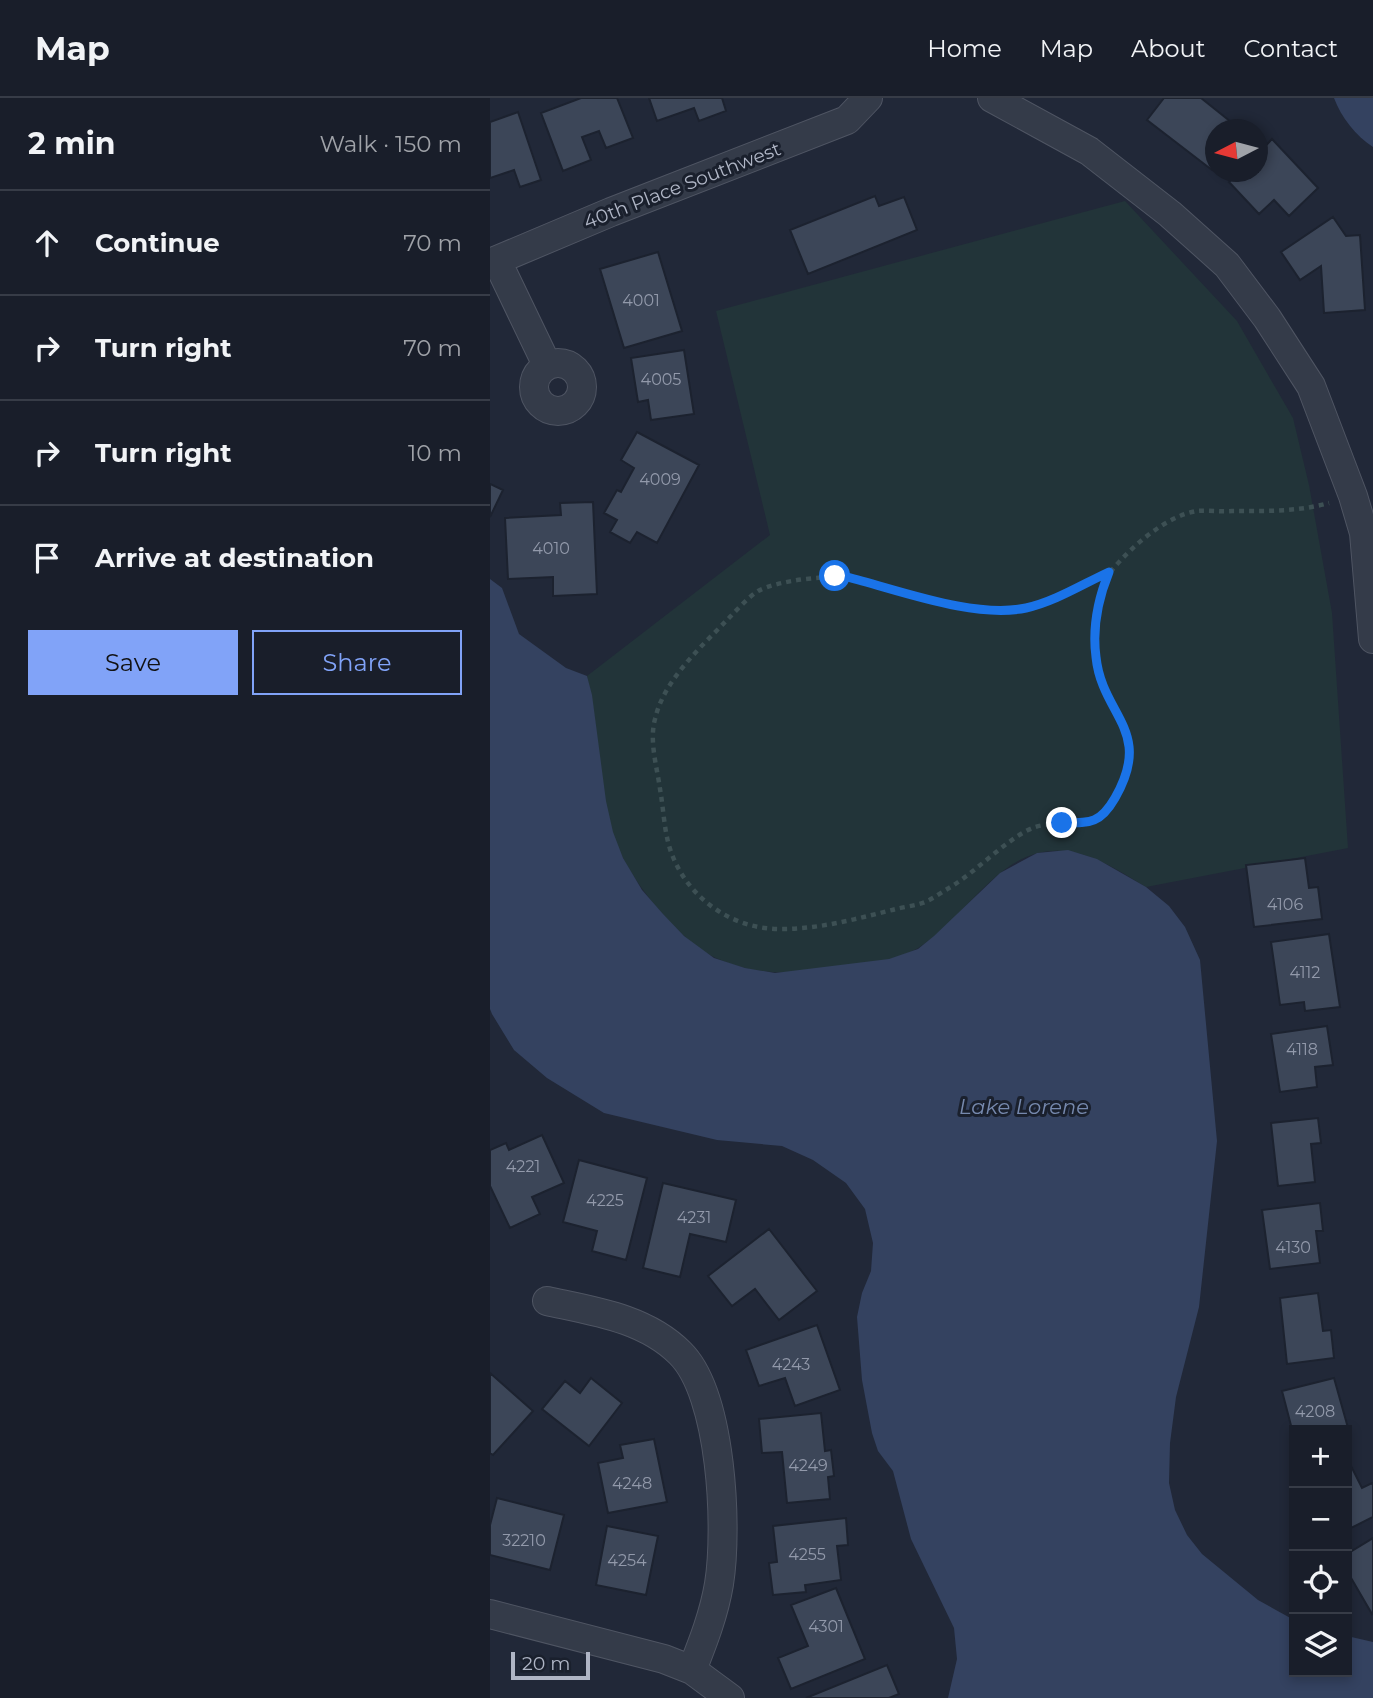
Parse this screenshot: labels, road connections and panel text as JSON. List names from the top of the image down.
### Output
{
  "streets": {
    "street": ["40th Place Southwest"]
  },
  "water": ["Lake Lorene"],
  "house_numbers": [
    "4001",
    "4005",
    "4009",
    "4010",
    "4106",
    "4112",
    "4118",
    "4221",
    "4225",
    "4231",
    "4130",
    "4243",
    "4208",
    "4249",
    "4248",
    "32210",
    "4255",
    "4254",
    "4301"
  ],
  "scale_bar": "20 m",
  "north": "left",
  "page": {
    "header": "Map",
    "nav": [
      "Home",
      "Map",
      "About",
      "Contact"
    ],
    "heading": ["2 min", "Walk · 150 m"],
    "list": [
      ["Continue", "70 m"],
      ["Turn right", "70 m"],
      ["Turn right", "10 m"],
      "Arrive at destination"
    ],
    "buttons": ["Save", "Share"],
    "map_buttons": ["+", "−"],
    "scale": "20 m"
  }
}
